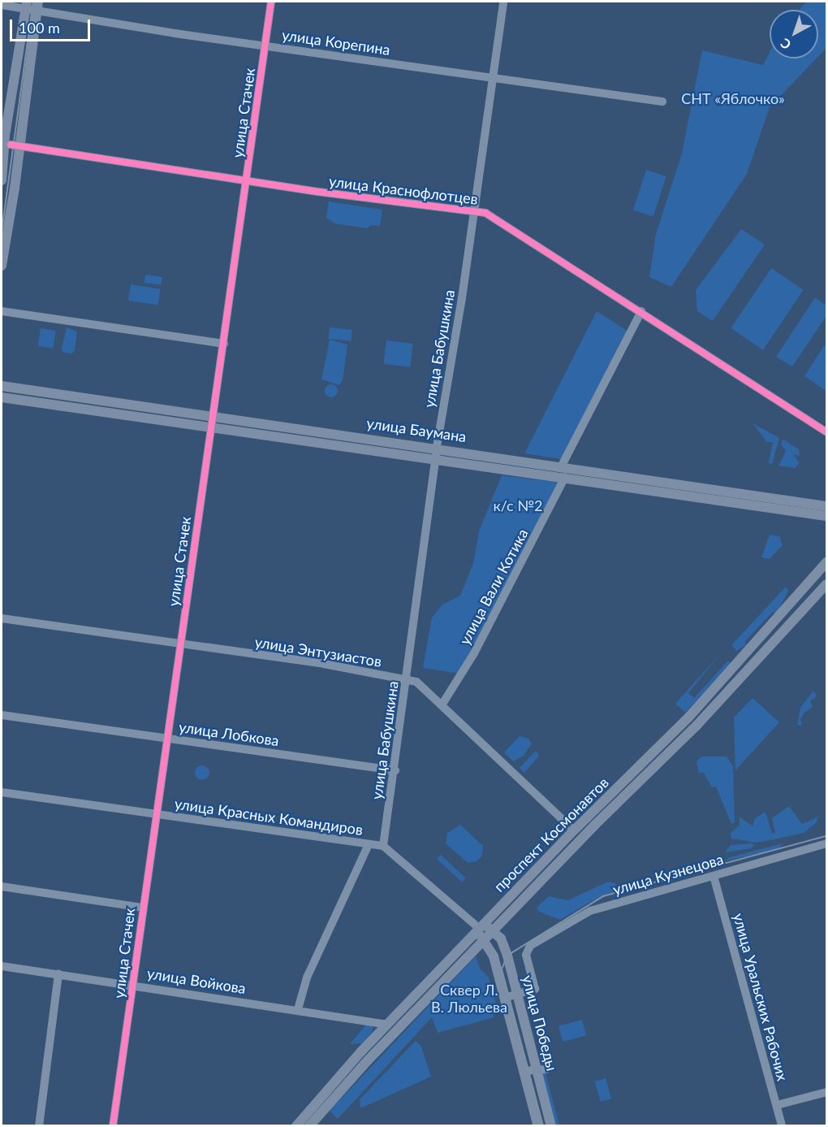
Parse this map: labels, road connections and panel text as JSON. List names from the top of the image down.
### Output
{
  "streets": {
    "main road": ["улица Баумана", "проспект Космонавтов", "улица Победы"],
    "street": [
      "улица Корепина",
      "улица Стачек",
      "улица Краснофлотцев",
      "улица Бабушкина",
      "улица Вали Котика",
      "улица Энтузиастов",
      "улица Лобкова",
      "улица Красных Командиров",
      "улица Кузнецова",
      "улица Войкова",
      "улица Уральских Рабочих"
    ]
  },
  "crossings": [
    ["улица Корепина", "улица Стачек"],
    ["улица Корепина", "улица Бабушкина"],
    ["улица Стачек", "улица Краснофлотцев"],
    ["улица Стачек", "улица Баумана"],
    ["улица Стачек", "улица Энтузиастов"],
    ["улица Стачек", "улица Лобкова"],
    ["улица Стачек", "улица Красных Командиров"],
    ["улица Стачек", "улица Войкова"],
    ["улица Краснофлотцев", "улица Бабушкина"],
    ["улица Бабушкина", "улица Баумана"],
    ["улица Бабушкина", "улица Энтузиастов"],
    ["улица Бабушкина", "улица Лобкова"],
    ["улица Бабушкина", "улица Красных Командиров"],
    ["улица Баумана", "улица Вали Котика"],
    ["улица Вали Котика", "улица Энтузиастов"],
    ["улица Энтузиастов", "проспект Космонавтов"],
    ["проспект Космонавтов", "улица Войкова"],
    ["проспект Космонавтов", "улица Победы"],
    ["улица Кузнецова", "улица Уральских Рабочих"],
    ["улица Кузнецова", "улица Победы"]
  ],
  "parks": ["СНТ «Яблочко»", "к/с №2", "Сквер Л. В. Люльева"],
  "scale_bar": "100 m",
  "north": "bottom left"
}
